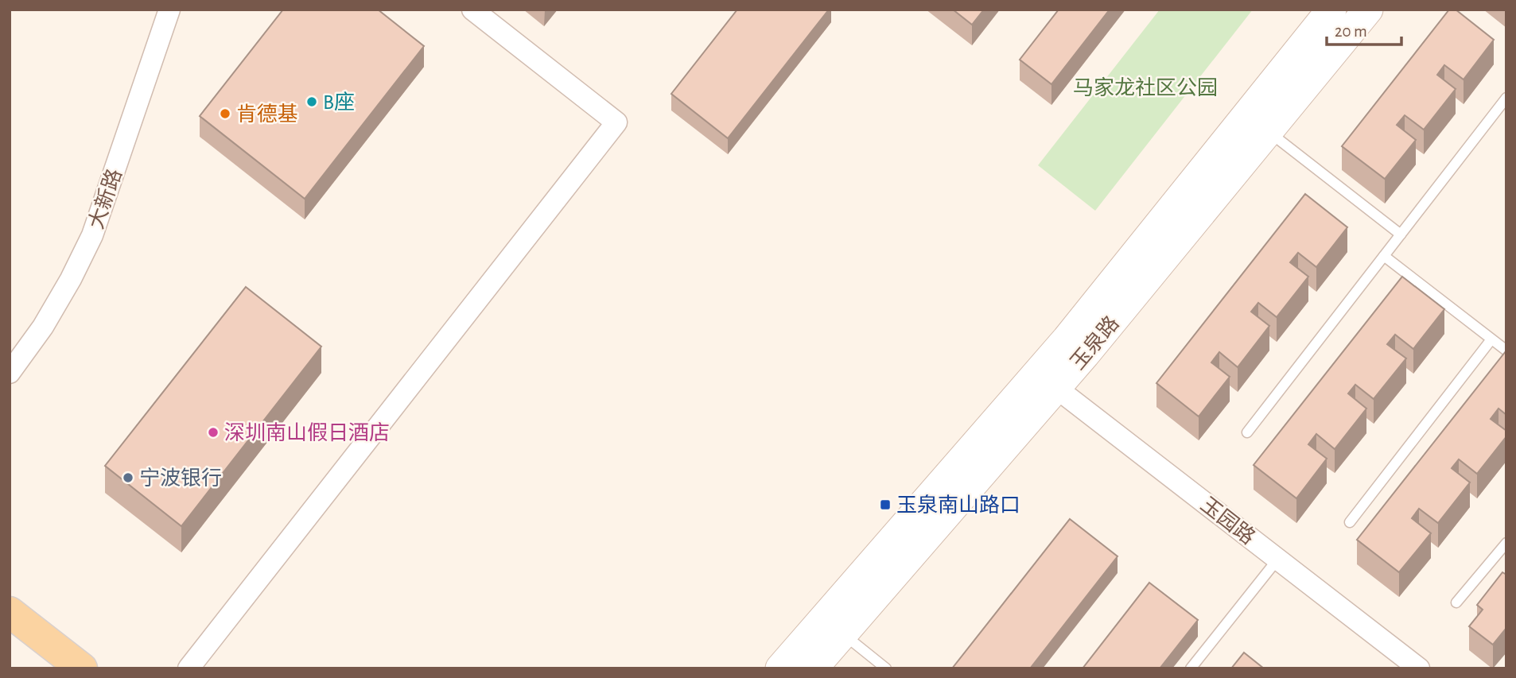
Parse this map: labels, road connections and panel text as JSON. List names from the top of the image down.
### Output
{
  "streets": {
    "street": ["大新路", "玉泉路", "玉园路"]
  },
  "crossings": [
    ["玉泉路", "玉园路"]
  ],
  "parks": ["马家龙社区公园"],
  "places": {
    "other": [
      "B座",
      "肯德基",
      "深圳南山假日酒店",
      "宁波银行"
    ],
    "transit": ["玉泉南山路口"]
  },
  "scale_bar": "20 m"
}
